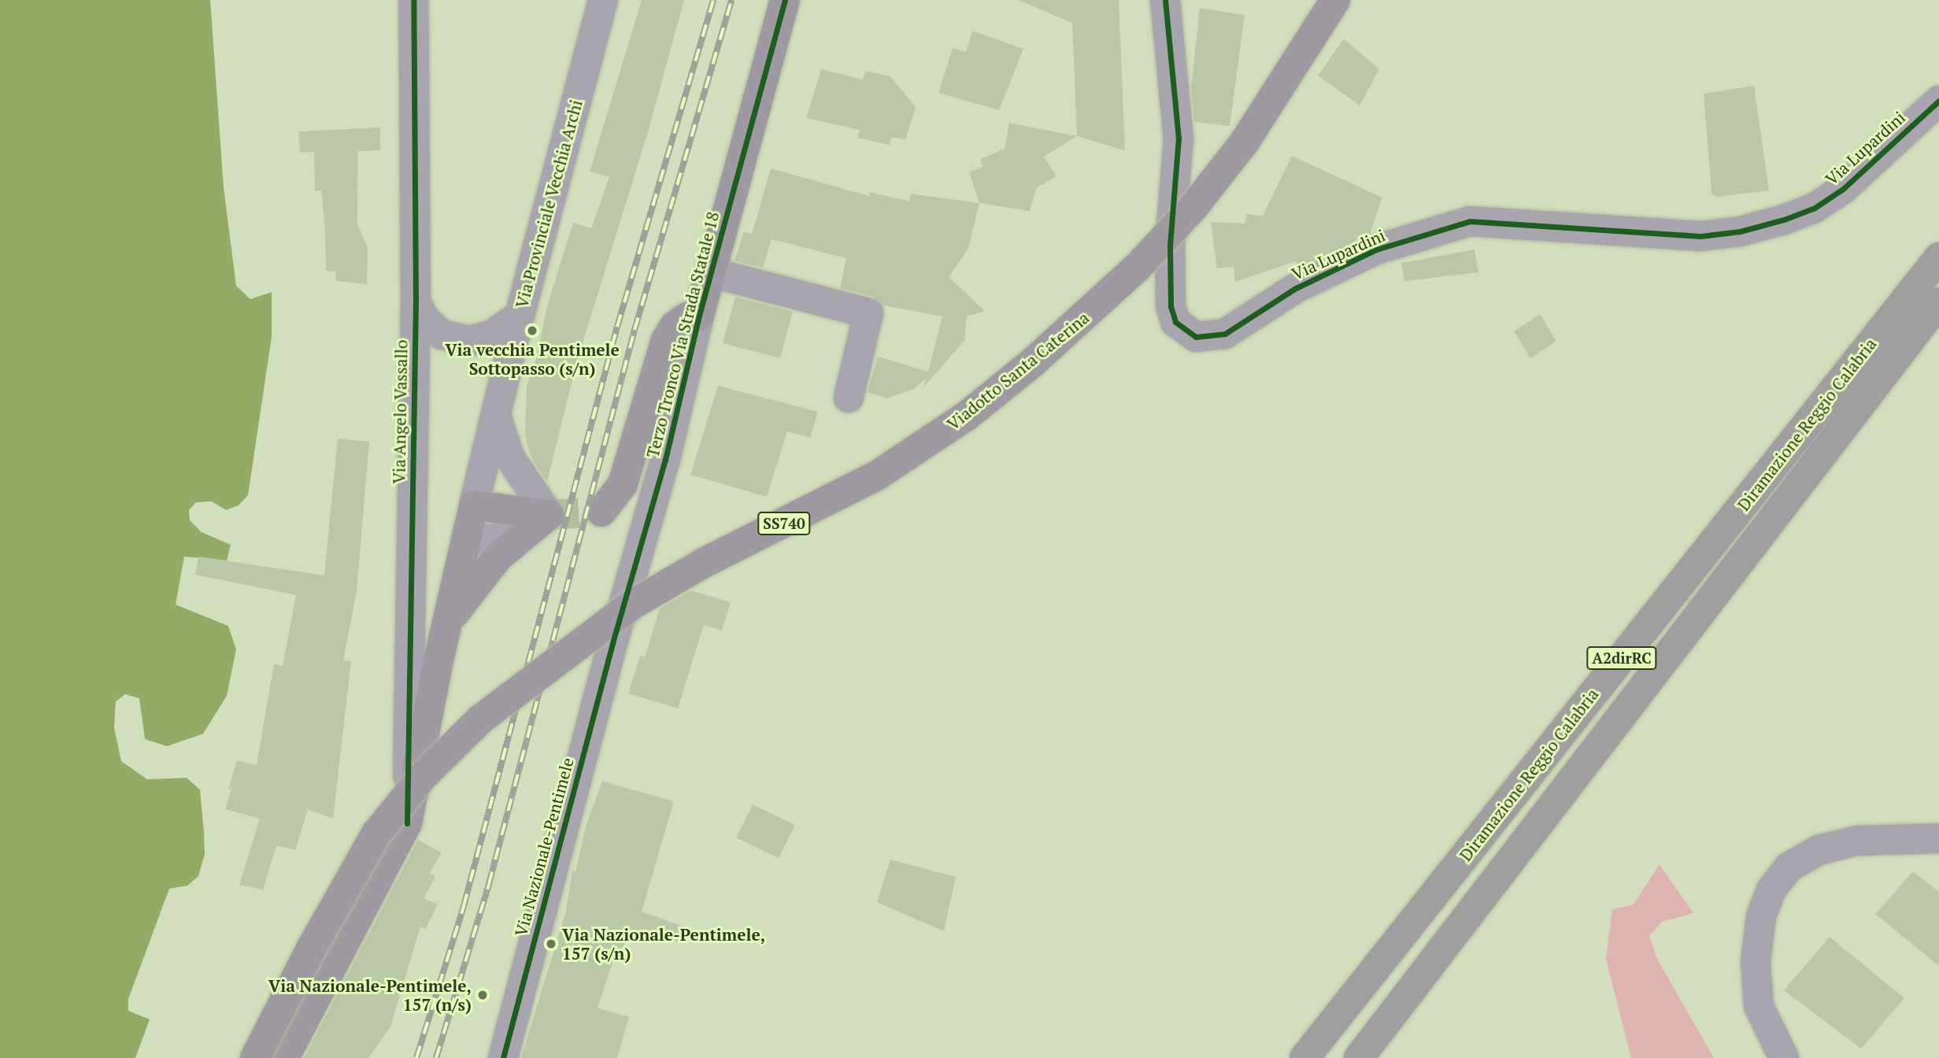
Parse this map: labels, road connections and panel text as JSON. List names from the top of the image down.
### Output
{
  "streets": {
    "highway": ["Diramazione Reggio Calabria", "A2dirRC"],
    "main road": ["Terzo Tronco Via Strada Statale 18", "Viadotto Santa Caterina", "SS740"],
    "street": [
      "Via Lupardini",
      "Via Provinciale Vecchia Archi",
      "Via Angelo Vassallo",
      "Via Nazionale-Pentimele"
    ]
  },
  "crossings": [
    ["Terzo Tronco Via Strada Statale 18", "Via Nazionale-Pentimele"]
  ],
  "places": ["Via vecchia Pentimele Sottopasso (s/n)", "Via Nazionale-Pentimele, 157 (s/n)", "Via Nazionale-Pentimele, 157 (n/s)"]
}
